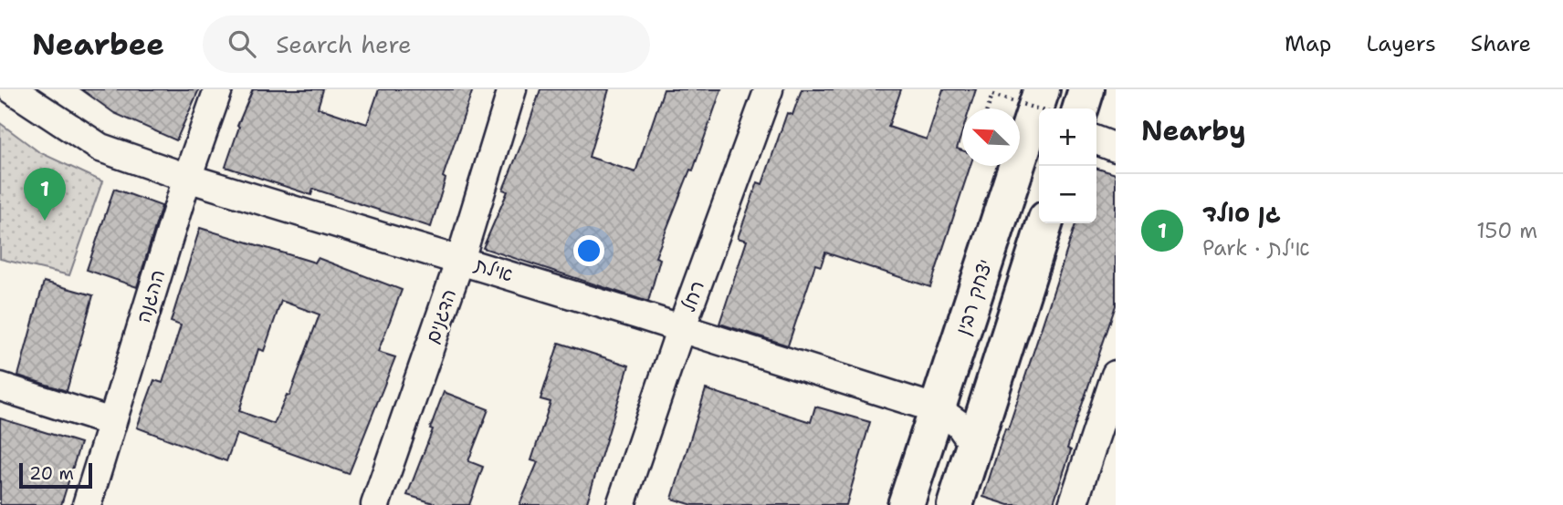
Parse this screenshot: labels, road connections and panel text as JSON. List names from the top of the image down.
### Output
{
  "streets": {
    "main road": ["יצחק רבין"],
    "street": [
      "אילת",
      "ההגנה",
      "רחל",
      "הדגנים"
    ]
  },
  "crossings": [
    ["אילת", "ההגנה"],
    ["אילת", "רחל"],
    ["אילת", "יצחק רבין"],
    ["אילת", "הדגנים"]
  ],
  "scale_bar": "20 m",
  "north": "top left",
  "page": {
    "header": "Nearbee",
    "search": "Search here",
    "nav": ["Map", "Layers", "Share"],
    "heading": "Nearby",
    "map_buttons": ["+", "−"],
    "pins": "1",
    "list": [
      {
        "mark": "1",
        "name": "גן סולד",
        "note": "Park · אילת",
        "value": "150 m"
      }
    ],
    "scale": "20 m"
  }
}
